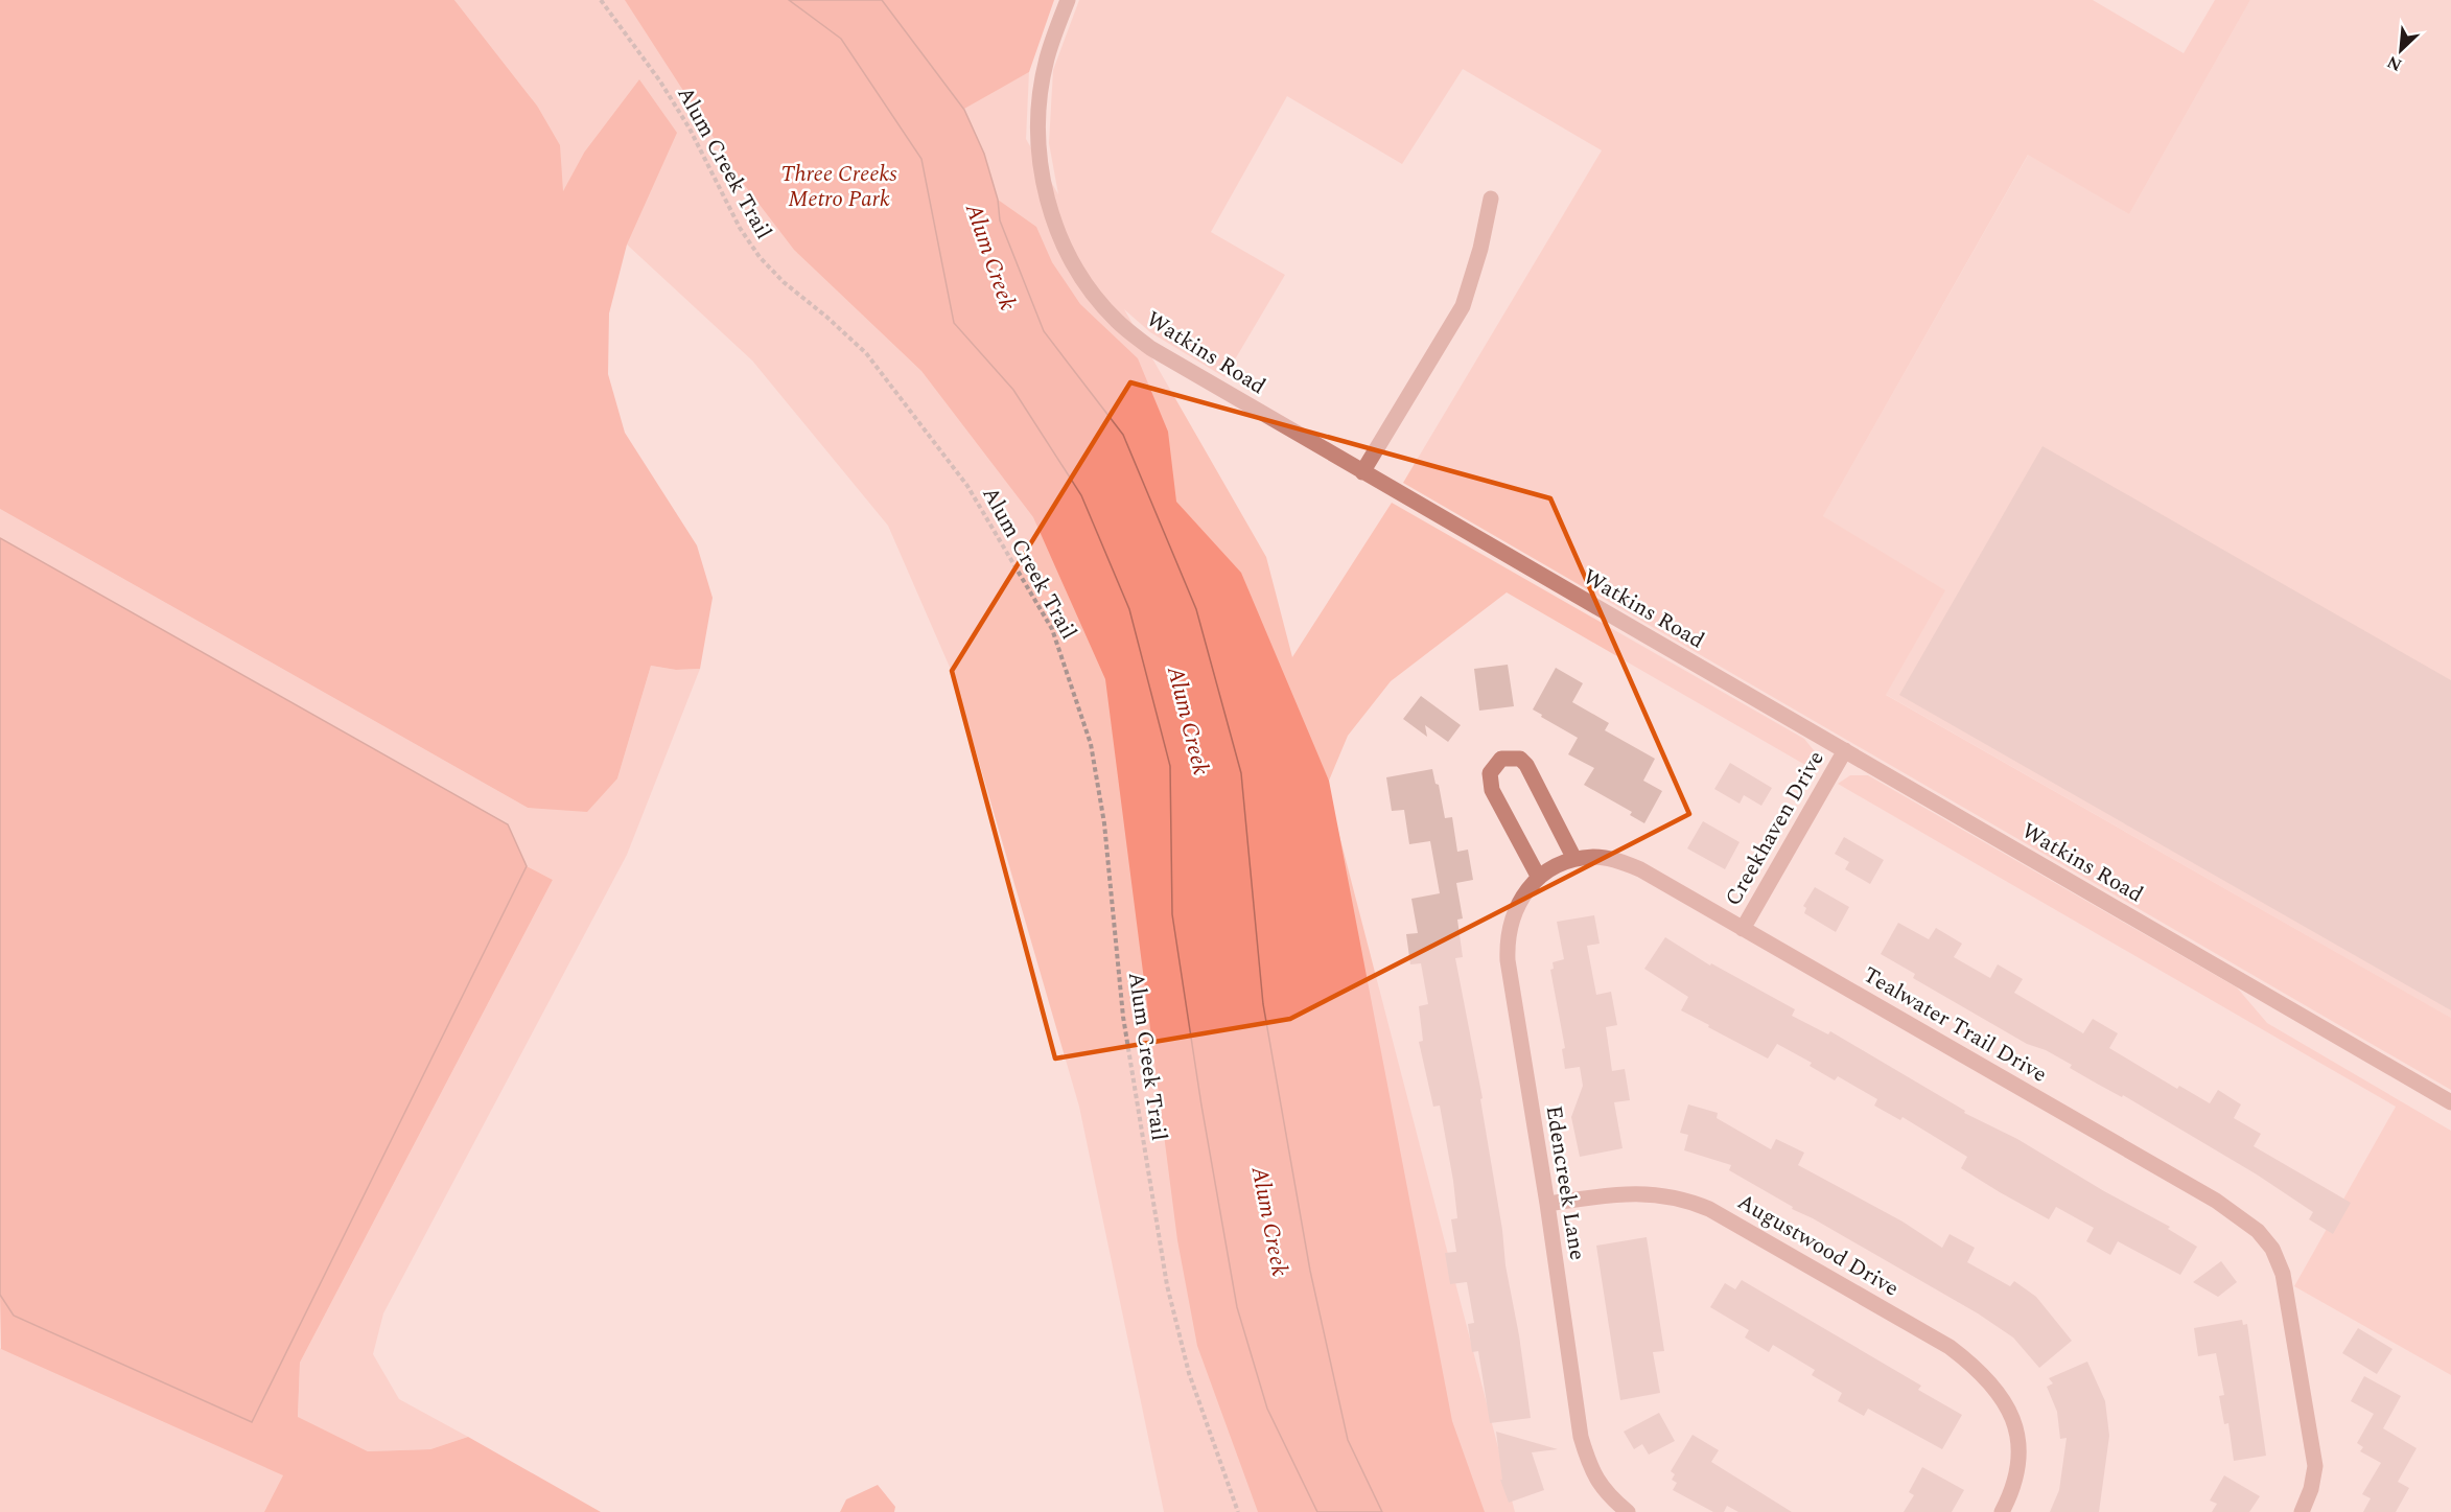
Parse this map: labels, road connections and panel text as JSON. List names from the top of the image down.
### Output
{
  "streets": {
    "street": [
      "Watkins Road",
      "Creekhaven Drive",
      "Tealwater Trail Drive",
      "Edencreek Lane",
      "Augustwood Drive"
    ],
    "path": ["Alum Creek Trail"]
  },
  "crossings": [
    ["Watkins Road", "Creekhaven Drive"],
    ["Creekhaven Drive", "Tealwater Trail Drive"],
    ["Tealwater Trail Drive", "Edencreek Lane"],
    ["Edencreek Lane", "Augustwood Drive"]
  ],
  "water": ["Alum Creek"],
  "parks": ["Three Creeks Metro Park"],
  "north": "bottom left"
}
